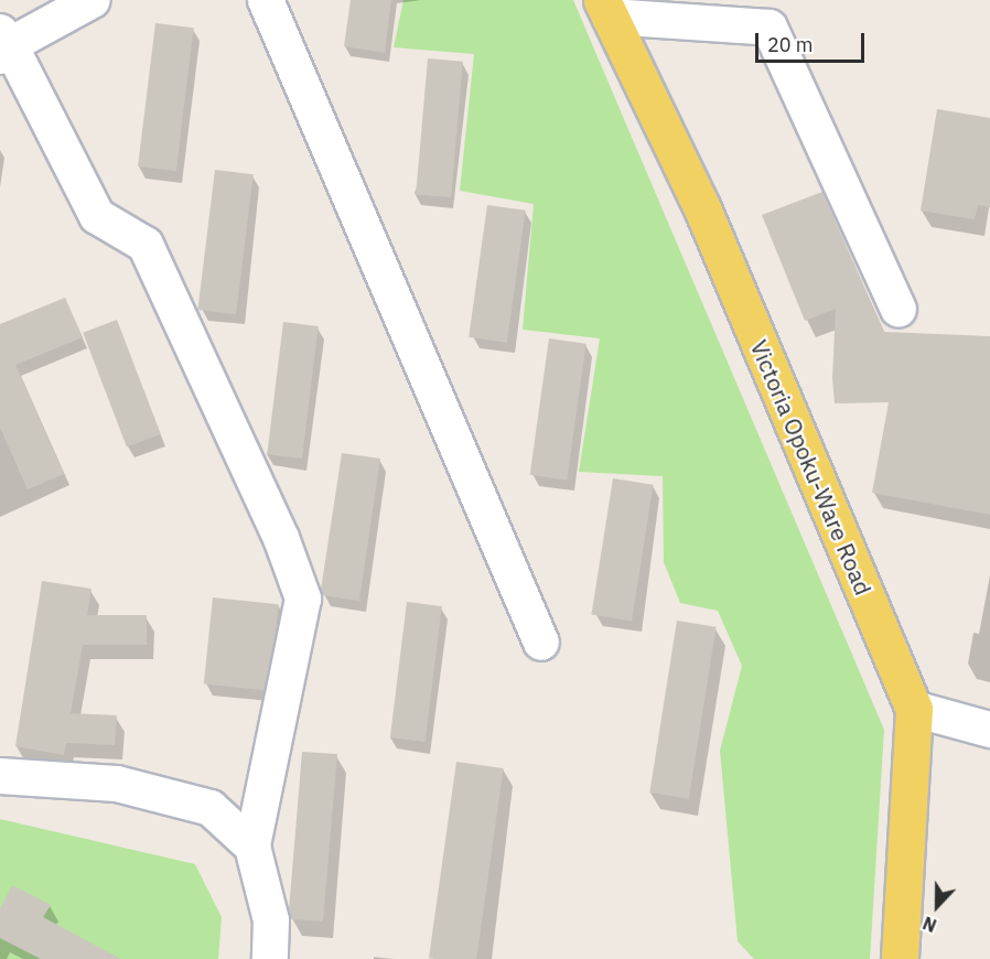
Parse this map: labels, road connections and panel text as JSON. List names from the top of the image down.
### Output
{
  "streets": {
    "main road": ["Victoria Opoku-Ware Road"]
  },
  "scale_bar": "20 m",
  "north": "bottom"
}
